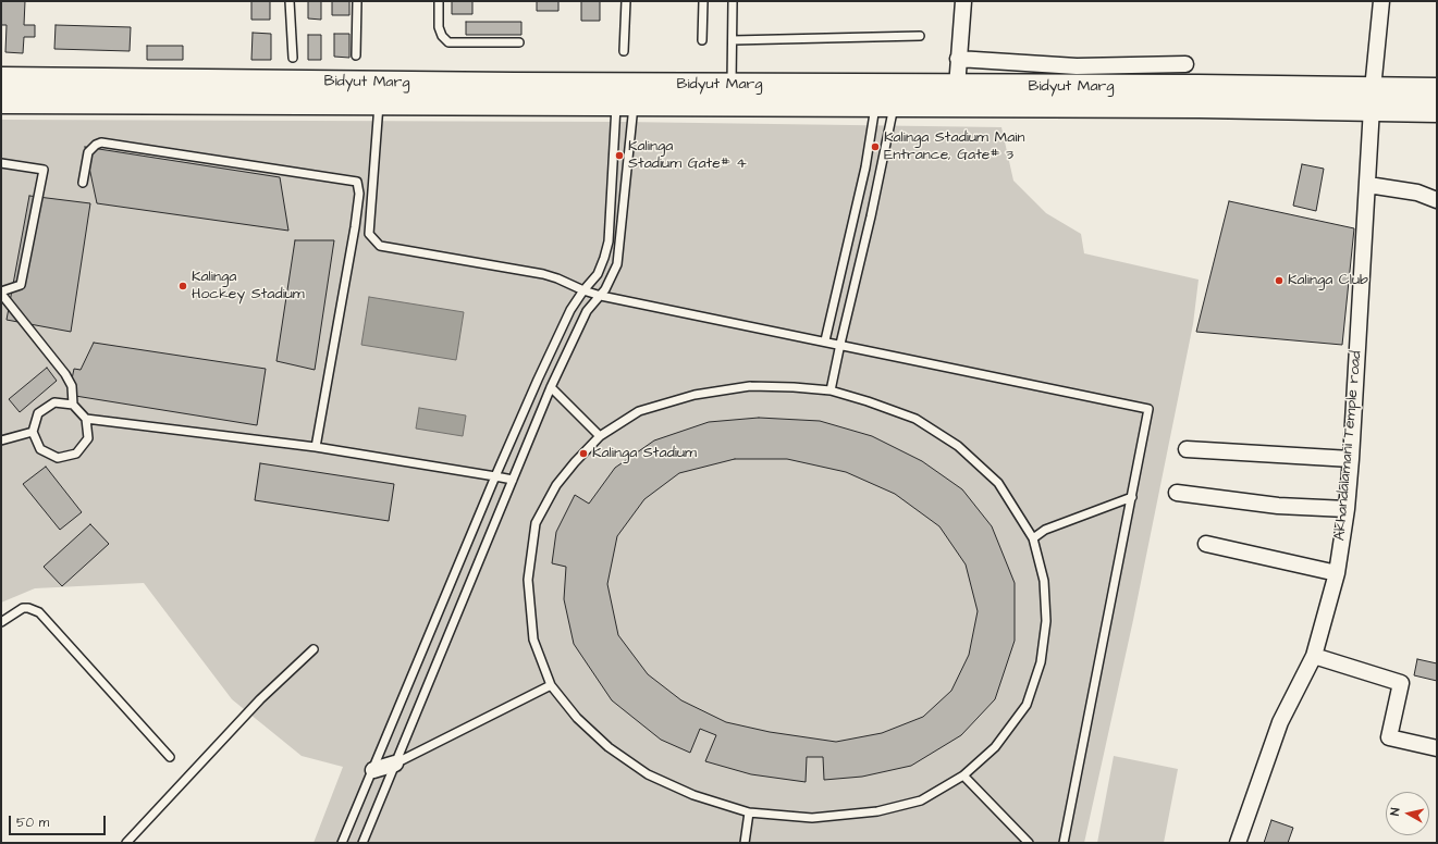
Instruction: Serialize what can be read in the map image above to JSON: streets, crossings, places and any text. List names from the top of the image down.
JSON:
{
  "streets": {
    "main road": ["Bidyut Marg"],
    "street": ["Akhandalamani Temple road"]
  },
  "crossings": [
    ["Bidyut Marg", "Akhandalamani Temple road"]
  ],
  "places": [
    "Kalinga Stadium Main Entrance, Gate# 3",
    "Kalinga Stadium Gate# 4",
    "Kalinga Club",
    "Kalinga Hockey Stadium",
    "Kalinga Stadium"
  ],
  "scale_bar": "50 m",
  "north": "left"
}
